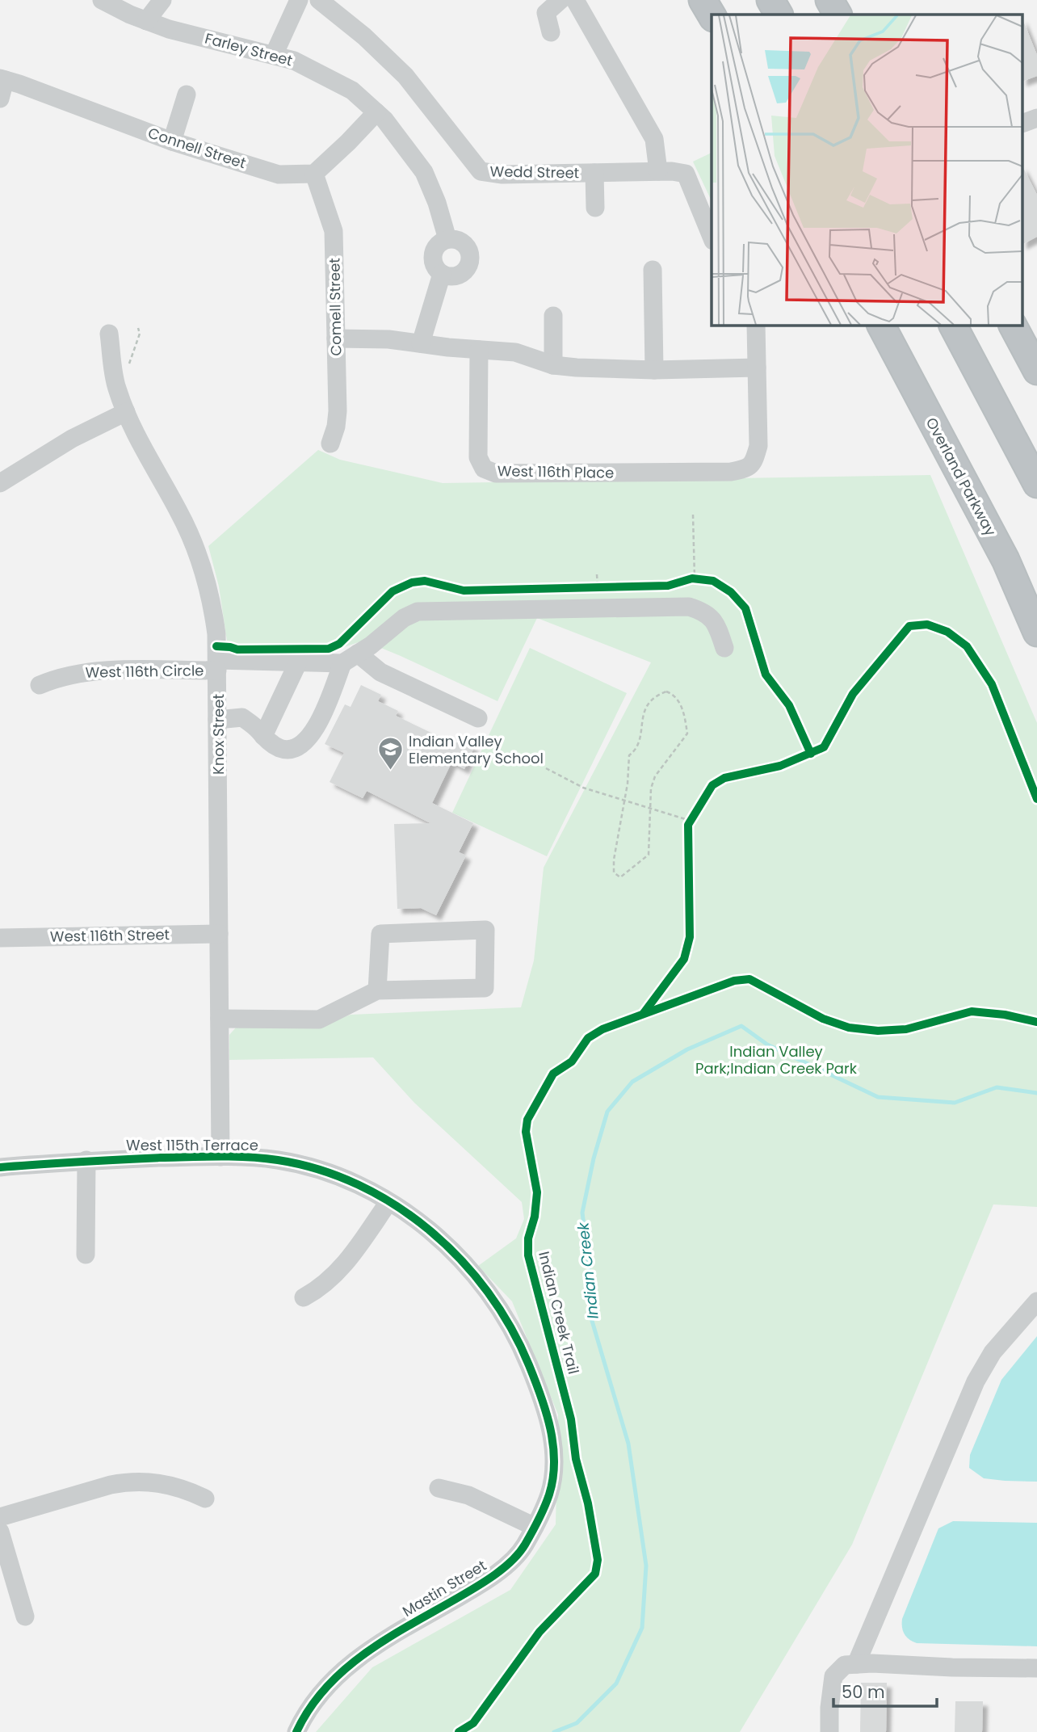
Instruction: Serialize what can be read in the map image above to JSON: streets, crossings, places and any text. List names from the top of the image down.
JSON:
{
  "streets": {
    "highway": ["Overland Parkway"],
    "street": [
      "Farley Street",
      "Connell Street",
      "Wedd Street",
      "Comell Street",
      "West 116th Place",
      "West 116th Circle",
      "Knox Street",
      "West 116th Street",
      "West 115th Terrace",
      "Mastin Street"
    ],
    "cycle path": ["Indian Creek Trail"]
  },
  "crossings": [
    ["Connell Street", "Comell Street"],
    ["West 116th Circle", "Knox Street"],
    ["Knox Street", "West 116th Street"],
    ["Knox Street", "West 115th Terrace"],
    ["West 115th Terrace", "Mastin Street"]
  ],
  "water": ["Indian Creek"],
  "parks": ["Indian Valley Park;Indian Creek Park"],
  "places": {
    "school or university": ["Indian Valley Elementary School"]
  },
  "scale_bar": "50 m"
}
